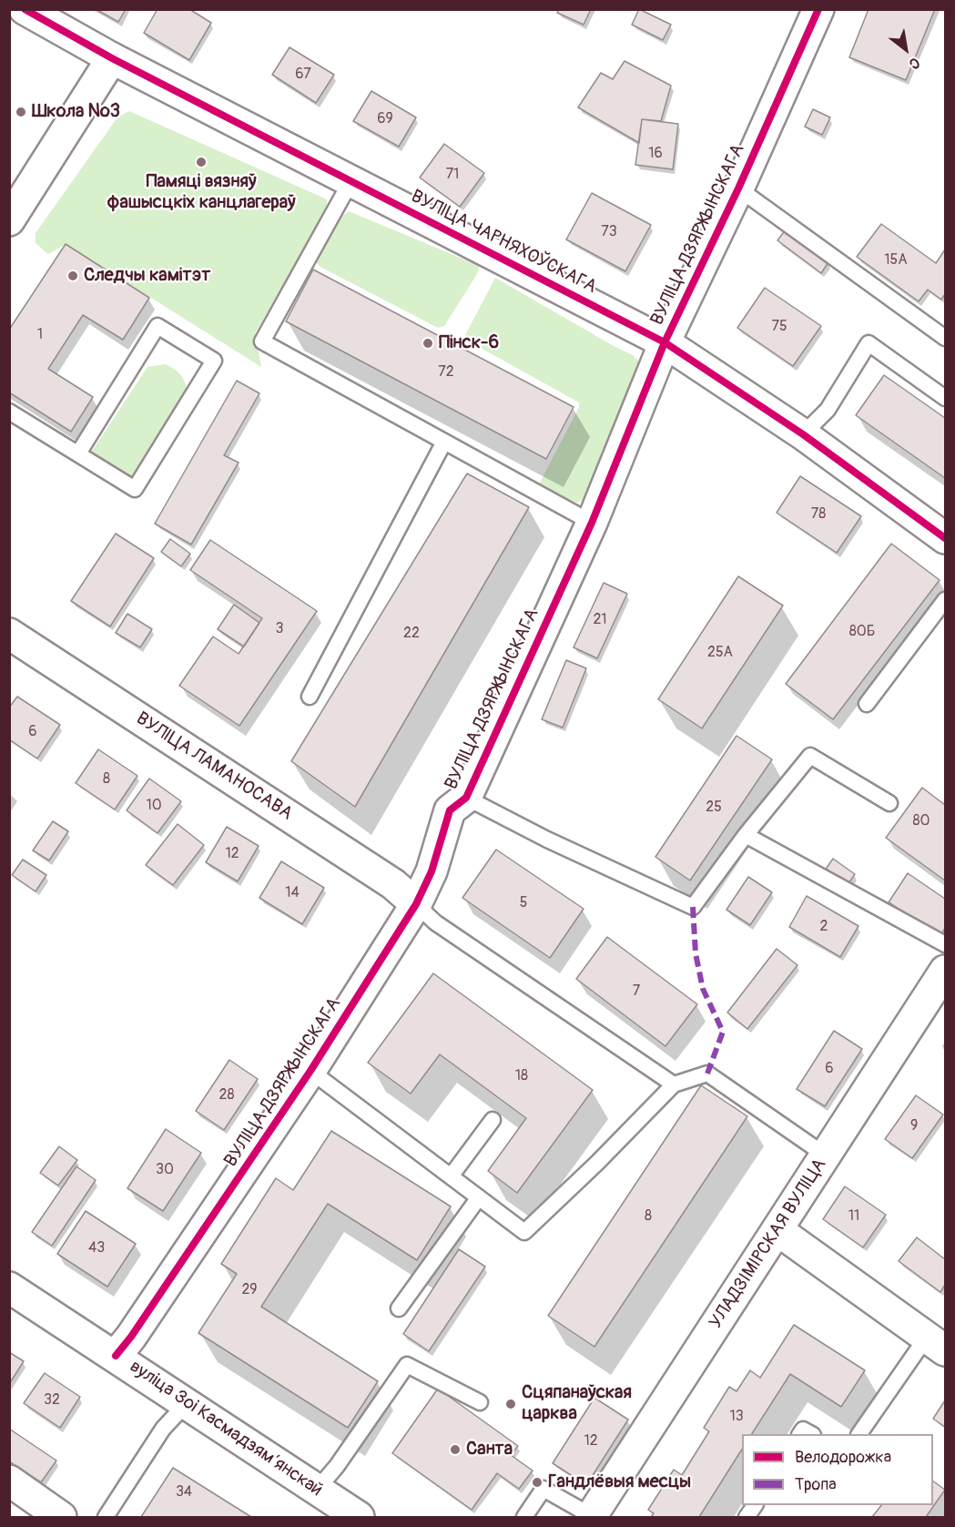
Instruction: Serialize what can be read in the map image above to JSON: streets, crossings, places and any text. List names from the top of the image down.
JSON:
{
  "streets": {
    "street": [
      "ВУЛІЦА ДЗЯРЖЫНСКАГА",
      "ВУЛІЦА ЧАРНЯХОЎСКАГА",
      "ВУЛІЦА ЛАМАНОСАВА",
      "УЛАДЗІМІРСКАЯ ВУЛІЦА",
      "вуліца Зоі Касмадзямʼянскай"
    ]
  },
  "crossings": [
    ["ВУЛІЦА ДЗЯРЖЫНСКАГА", "ВУЛІЦА ЧАРНЯХОЎСКАГА"],
    ["ВУЛІЦА ДЗЯРЖЫНСКАГА", "ВУЛІЦА ЛАМАНОСАВА"],
    ["ВУЛІЦА ДЗЯРЖЫНСКАГА", "вуліца Зоі Касмадзямʼянскай"]
  ],
  "places": [
    "Школа №3",
    "Памяці вязняў фашысцкіх канцлагераў",
    "Следчы камітэт",
    "Пінск-6",
    "Сцяпанаўская царква",
    "Санта",
    "Гандлёвыя месцы"
  ],
  "house_numbers": [
    "67",
    "69",
    "16",
    "71",
    "73",
    "15А",
    "75",
    "1",
    "72",
    "78",
    "21",
    "3",
    "80Б",
    "22",
    "25А",
    "6",
    "8",
    "10",
    "25",
    "80",
    "12",
    "14",
    "5",
    "2",
    "7",
    "6",
    "18",
    "28",
    "9",
    "30",
    "8",
    "11",
    "43",
    "29",
    "32",
    "13",
    "12",
    "34"
  ],
  "legend": ["Велодорожка", "Тропа"],
  "north": "bottom right"
}
